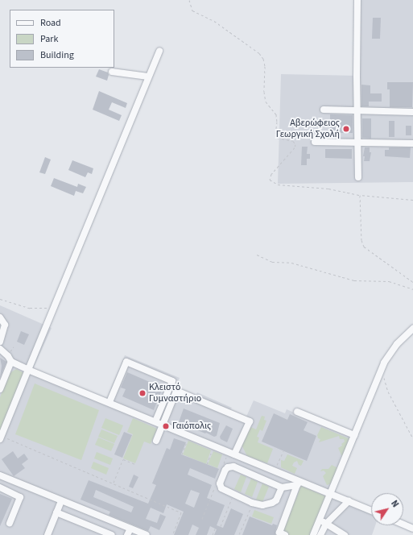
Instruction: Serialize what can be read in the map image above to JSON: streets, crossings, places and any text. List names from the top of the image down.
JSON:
{
  "places": ["Αβερώφειος Γεωργική Σχολή", "Κλειστό Γυμναστήριο", "Γαιόπολις"],
  "legend": ["Road", "Park", "Building"],
  "north": "top right"
}
